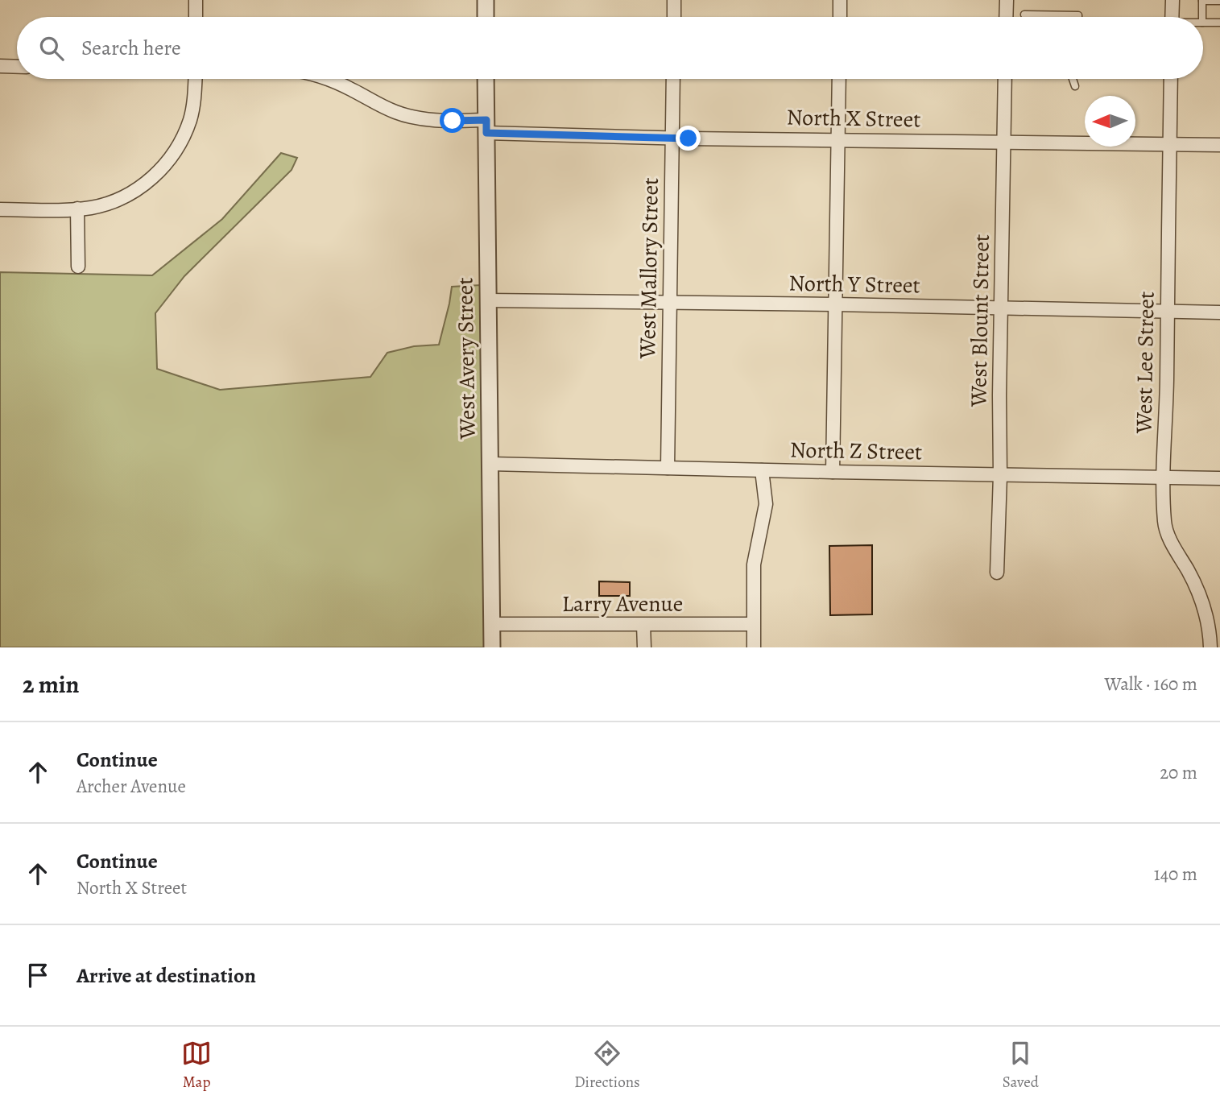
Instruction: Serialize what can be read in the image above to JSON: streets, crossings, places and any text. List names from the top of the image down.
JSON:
{
  "streets": {
    "street": [
      "North X Street",
      "West Mallory Street",
      "North Y Street",
      "West Blount Street",
      "West Avery Street",
      "West Lee Street",
      "North Z Street",
      "Larry Avenue"
    ]
  },
  "crossings": [
    ["North X Street", "West Mallory Street"],
    ["North X Street", "West Blount Street"],
    ["North X Street", "West Avery Street"],
    ["North X Street", "West Lee Street"],
    ["West Mallory Street", "North Y Street"],
    ["West Mallory Street", "North Z Street"],
    ["North Y Street", "West Blount Street"],
    ["North Y Street", "West Avery Street"],
    ["North Y Street", "West Lee Street"],
    ["West Blount Street", "North Z Street"],
    ["West Avery Street", "North Z Street"],
    ["West Avery Street", "Larry Avenue"],
    ["West Lee Street", "North Z Street"]
  ],
  "north": "left",
  "page": {
    "search": "Search here",
    "heading": ["2 min", "Walk · 160 m"],
    "list": [
      ["Continue", "Archer Avenue", "20 m"],
      ["Continue", "North X Street", "140 m"],
      "Arrive at destination"
    ],
    "nav": ["Map", "Directions", "Saved"]
  }
}
